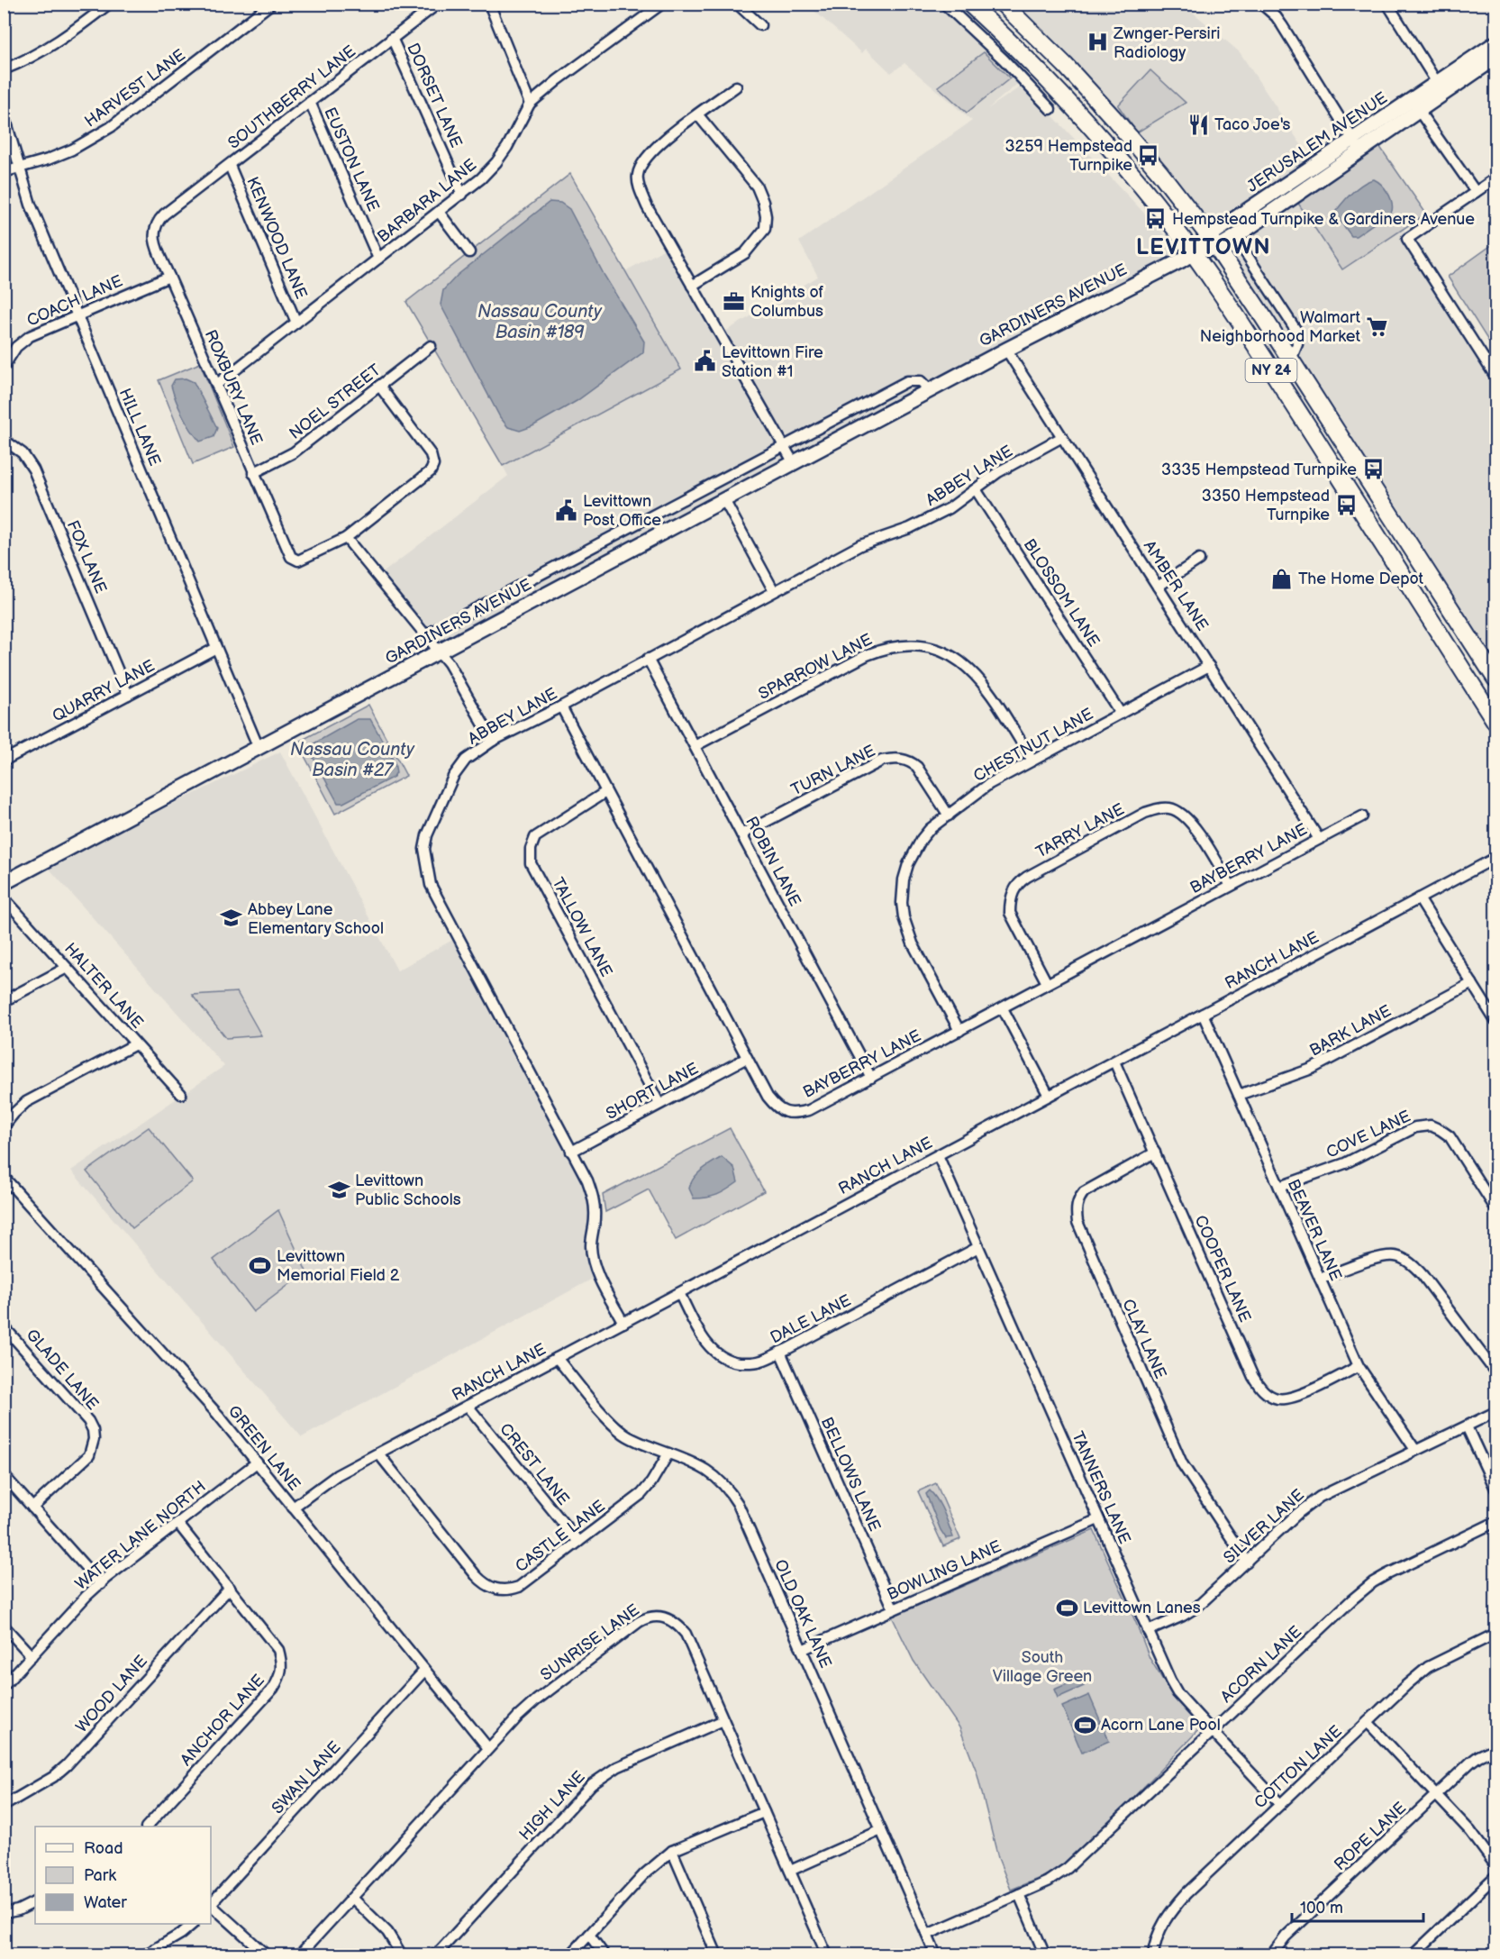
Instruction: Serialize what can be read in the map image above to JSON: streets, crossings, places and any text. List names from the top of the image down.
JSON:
{
  "streets": {
    "main road": ["JERUSALEM AVENUE", "GARDINERS AVENUE", "NY 24"],
    "street": [
      "HARVEST LANE",
      "DORSET LANE",
      "SOUTHBERRY LANE",
      "EUSTON LANE",
      "BARBARA LANE",
      "KENWOOD LANE",
      "COACH LANE",
      "ROXBURY LANE",
      "NOEL STREET",
      "HILL LANE",
      "ABBEY LANE",
      "FOX LANE",
      "AMBER LANE",
      "BLOSSOM LANE",
      "SPARROW LANE",
      "QUARRY LANE",
      "CHESTNUT LANE",
      "TURN LANE",
      "TARRY LANE",
      "BAYBERRY LANE",
      "ROBIN LANE",
      "TALLOW LANE",
      "RANCH LANE",
      "HALTER LANE",
      "BARK LANE",
      "SHORT LANE",
      "COVE LANE",
      "BEAVER LANE",
      "COOPER LANE",
      "DALE LANE",
      "CLAY LANE",
      "GLADE LANE",
      "GREEN LANE",
      "CREST LANE",
      "BELLOWS LANE",
      "TANNERS LANE",
      "SILVER LANE",
      "WATER LANE NORTH",
      "CASTLE LANE",
      "BOWLING LANE",
      "OLD OAK LANE",
      "SUNRISE LANE",
      "ACORN LANE",
      "WOOD LANE",
      "ANCHOR LANE",
      "COTTON LANE",
      "SWAN LANE",
      "HIGH LANE",
      "ROPE LANE"
    ]
  },
  "crossings": [
    ["HARVEST LANE", "HILL LANE"],
    ["DORSET LANE", "SOUTHBERRY LANE"],
    ["DORSET LANE", "BARBARA LANE"],
    ["SOUTHBERRY LANE", "EUSTON LANE"],
    ["SOUTHBERRY LANE", "KENWOOD LANE"],
    ["SOUTHBERRY LANE", "ROXBURY LANE"],
    ["JERUSALEM AVENUE", "GARDINERS AVENUE"],
    ["JERUSALEM AVENUE", "NY 24"],
    ["EUSTON LANE", "BARBARA LANE"],
    ["BARBARA LANE", "KENWOOD LANE"],
    ["BARBARA LANE", "ROXBURY LANE"],
    ["COACH LANE", "ROXBURY LANE"],
    ["COACH LANE", "HILL LANE"],
    ["GARDINERS AVENUE", "NY 24"],
    ["GARDINERS AVENUE", "HILL LANE"],
    ["GARDINERS AVENUE", "AMBER LANE"],
    ["ROXBURY LANE", "NOEL STREET"],
    ["HILL LANE", "QUARRY LANE"],
    ["ABBEY LANE", "AMBER LANE"],
    ["ABBEY LANE", "BLOSSOM LANE"],
    ["ABBEY LANE", "BAYBERRY LANE"],
    ["ABBEY LANE", "ROBIN LANE"],
    ["ABBEY LANE", "RANCH LANE"],
    ["ABBEY LANE", "SHORT LANE"],
    ["FOX LANE", "QUARRY LANE"],
    ["AMBER LANE", "CHESTNUT LANE"],
    ["AMBER LANE", "BAYBERRY LANE"],
    ["BLOSSOM LANE", "CHESTNUT LANE"],
    ["SPARROW LANE", "CHESTNUT LANE"],
    ["SPARROW LANE", "ROBIN LANE"],
    ["CHESTNUT LANE", "TURN LANE"],
    ["CHESTNUT LANE", "BAYBERRY LANE"],
    ["TURN LANE", "ROBIN LANE"],
    ["TARRY LANE", "BAYBERRY LANE"],
    ["BAYBERRY LANE", "ROBIN LANE"],
    ["BAYBERRY LANE", "TALLOW LANE"],
    ["BAYBERRY LANE", "SHORT LANE"],
    ["TALLOW LANE", "SHORT LANE"],
    ["RANCH LANE", "BEAVER LANE"],
    ["RANCH LANE", "COOPER LANE"],
    ["RANCH LANE", "DALE LANE"],
    ["RANCH LANE", "GREEN LANE"],
    ["RANCH LANE", "CREST LANE"],
    ["RANCH LANE", "TANNERS LANE"],
    ["RANCH LANE", "CASTLE LANE"],
    ["RANCH LANE", "OLD OAK LANE"],
    ["BARK LANE", "BEAVER LANE"],
    ["COVE LANE", "BEAVER LANE"],
    ["BEAVER LANE", "COOPER LANE"],
    ["BEAVER LANE", "SILVER LANE"],
    ["COOPER LANE", "CLAY LANE"],
    ["DALE LANE", "BELLOWS LANE"],
    ["DALE LANE", "TANNERS LANE"],
    ["CLAY LANE", "SILVER LANE"],
    ["GREEN LANE", "WATER LANE NORTH"],
    ["GREEN LANE", "SUNRISE LANE"],
    ["GREEN LANE", "SWAN LANE"],
    ["CREST LANE", "CASTLE LANE"],
    ["BELLOWS LANE", "BOWLING LANE"],
    ["TANNERS LANE", "SILVER LANE"],
    ["TANNERS LANE", "BOWLING LANE"],
    ["TANNERS LANE", "ACORN LANE"],
    ["TANNERS LANE", "COTTON LANE"],
    ["WATER LANE NORTH", "ANCHOR LANE"],
    ["CASTLE LANE", "OLD OAK LANE"],
    ["BOWLING LANE", "OLD OAK LANE"],
    ["OLD OAK LANE", "ACORN LANE"],
    ["SUNRISE LANE", "HIGH LANE"],
    ["WOOD LANE", "ANCHOR LANE"]
  ],
  "districts": ["LEVITTOWN"],
  "water": ["Nassau County Basin #189", "Nassau County Basin #27"],
  "parks": ["South Village Green"],
  "places": {
    "hospital": ["Zwnger-Persiri Radiology"],
    "restaurant": ["Taco Joe's"],
    "bus stop": [
      "3259 Hempstead Turnpike",
      "Hempstead Turnpike & Gardiners Avenue",
      "3335 Hempstead Turnpike",
      "3350 Hempstead Turnpike"
    ],
    "office": ["Knights of Columbus"],
    "supermarket": ["Walmart Neighborhood Market"],
    "public building": ["Levittown Fire Station #1", "Levittown Post Office"],
    "shop": ["The Home Depot"],
    "school or university": ["Abbey Lane Elementary School", "Levittown Public Schools"],
    "sports": ["Levittown Memorial Field 2", "Levittown Lanes", "Acorn Lane Pool"]
  },
  "legend": ["Road", "Park", "Water"],
  "scale_bar": "100 m"
}
